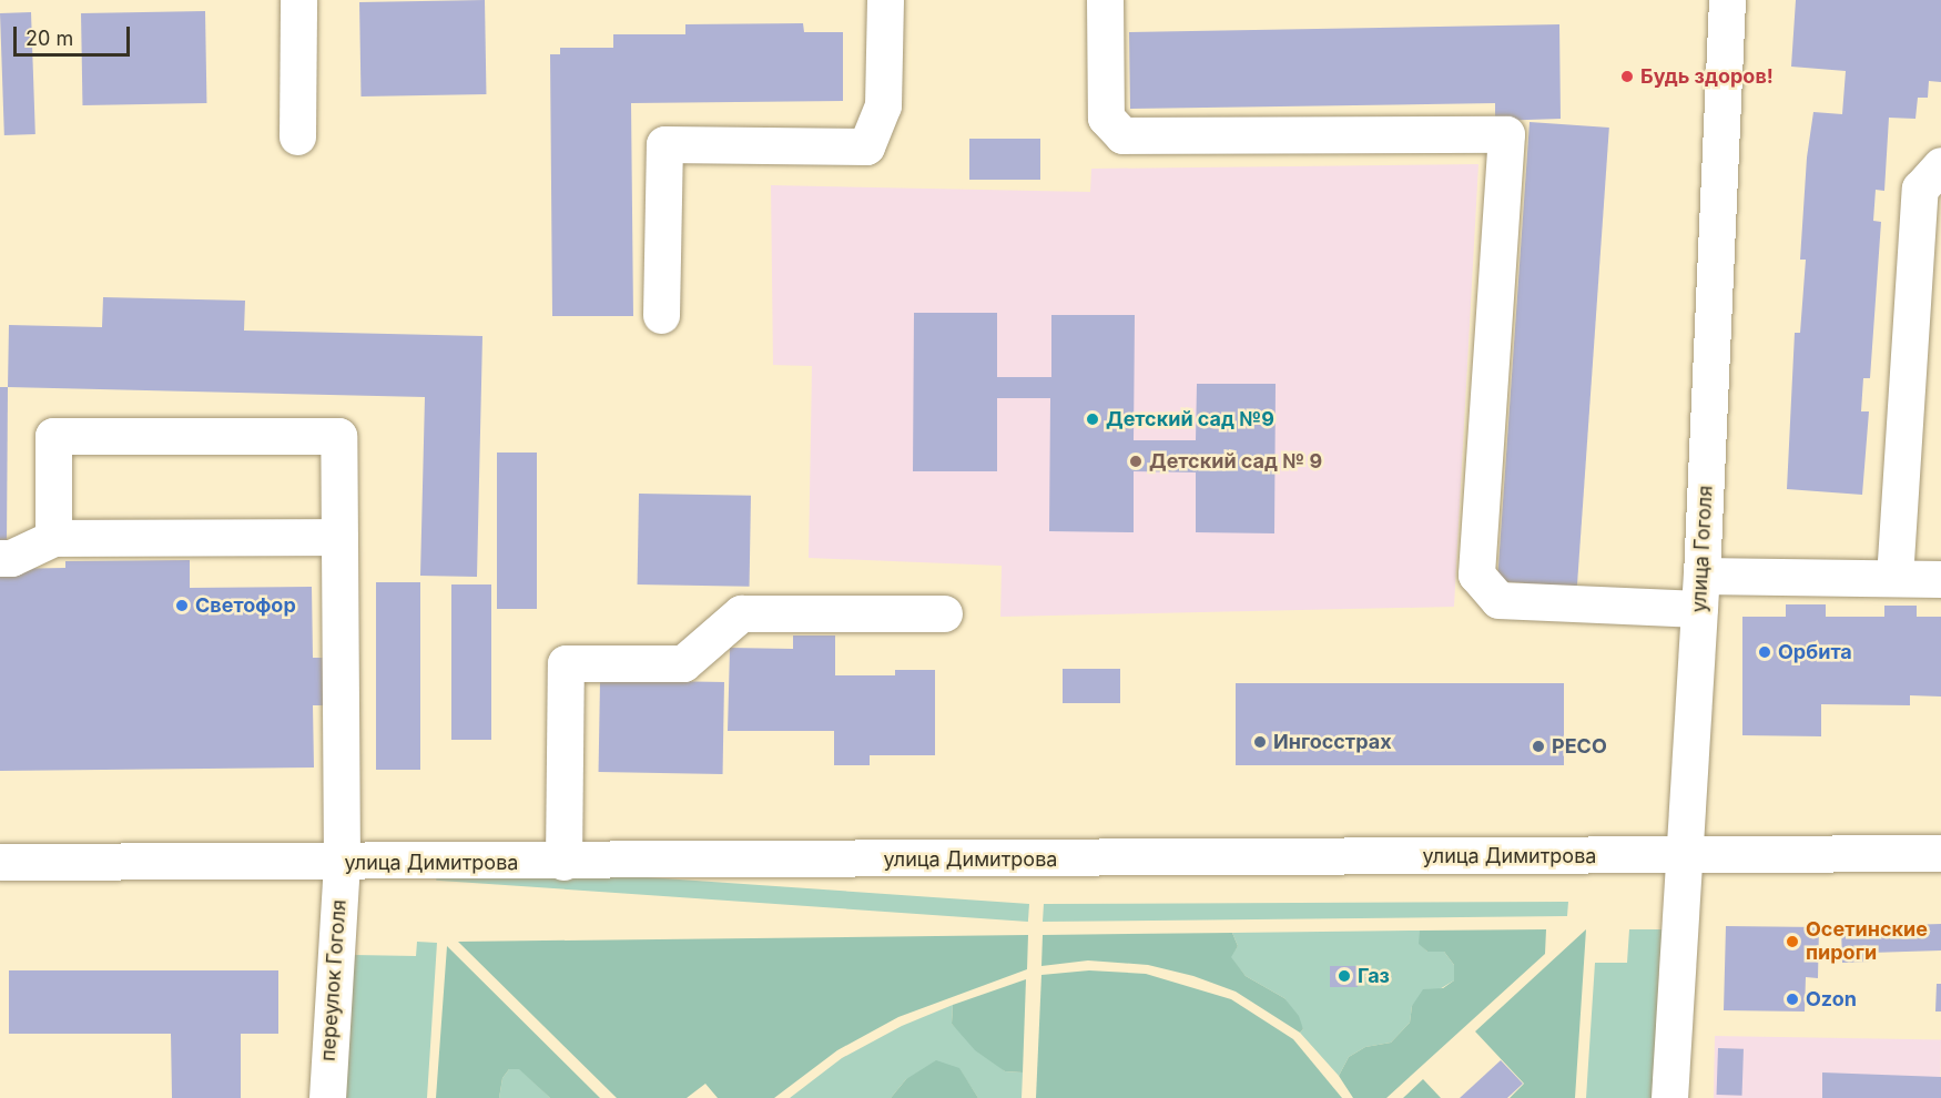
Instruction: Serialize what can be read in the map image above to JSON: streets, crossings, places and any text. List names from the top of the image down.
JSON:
{
  "streets": {
    "main road": ["улица Гоголя", "улица Димитрова", "переулок Гоголя"]
  },
  "crossings": [
    ["улица Гоголя", "улица Димитрова"],
    ["улица Димитрова", "переулок Гоголя"]
  ],
  "places": [
    "Будь здоров!",
    "Детский сад №9",
    "Детский сад № 9",
    "Светофор",
    "Орбита",
    "Ингосстрах",
    "РЕСО",
    "Осетинские пироги",
    "Газ",
    "Ozon"
  ],
  "scale_bar": "20 m"
}
